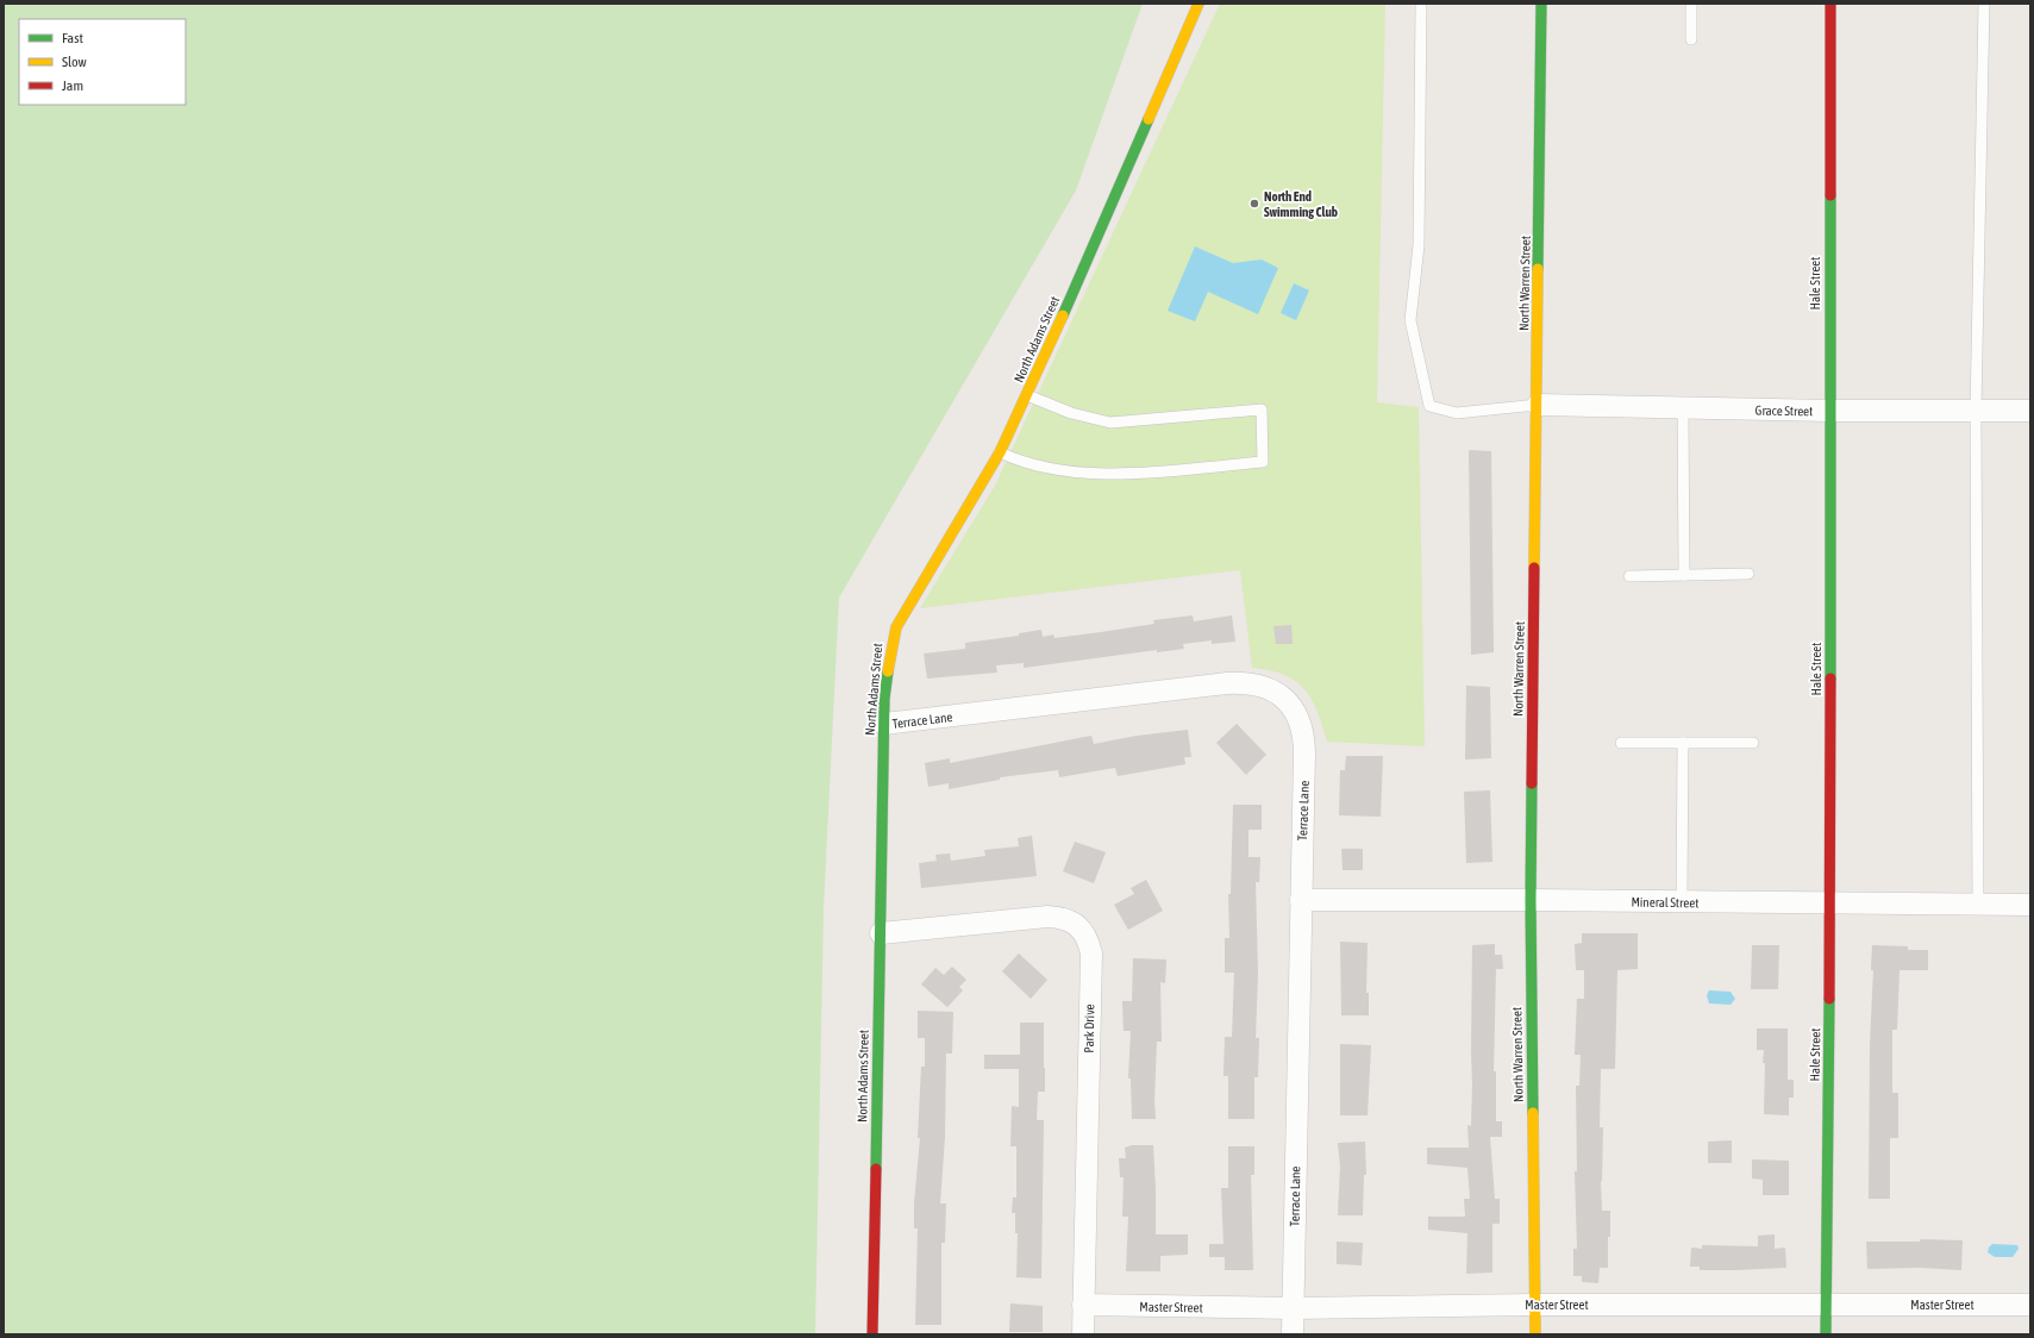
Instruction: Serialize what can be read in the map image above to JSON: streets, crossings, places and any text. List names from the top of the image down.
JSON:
{
  "streets": {
    "street": [
      "North Warren Street",
      "Hale Street",
      "North Adams Street",
      "Grace Street",
      "Terrace Lane",
      "Mineral Street",
      "Park Drive",
      "Master Street"
    ]
  },
  "crossings": [
    ["North Warren Street", "Grace Street"],
    ["North Warren Street", "Mineral Street"],
    ["North Warren Street", "Master Street"],
    ["Hale Street", "Grace Street"],
    ["Hale Street", "Mineral Street"],
    ["Hale Street", "Master Street"],
    ["North Adams Street", "Terrace Lane"],
    ["North Adams Street", "Park Drive"],
    ["Terrace Lane", "Mineral Street"],
    ["Terrace Lane", "Master Street"],
    ["Park Drive", "Master Street"]
  ],
  "places": ["North End Swimming Club"],
  "legend": ["Fast", "Slow", "Jam"]
}
